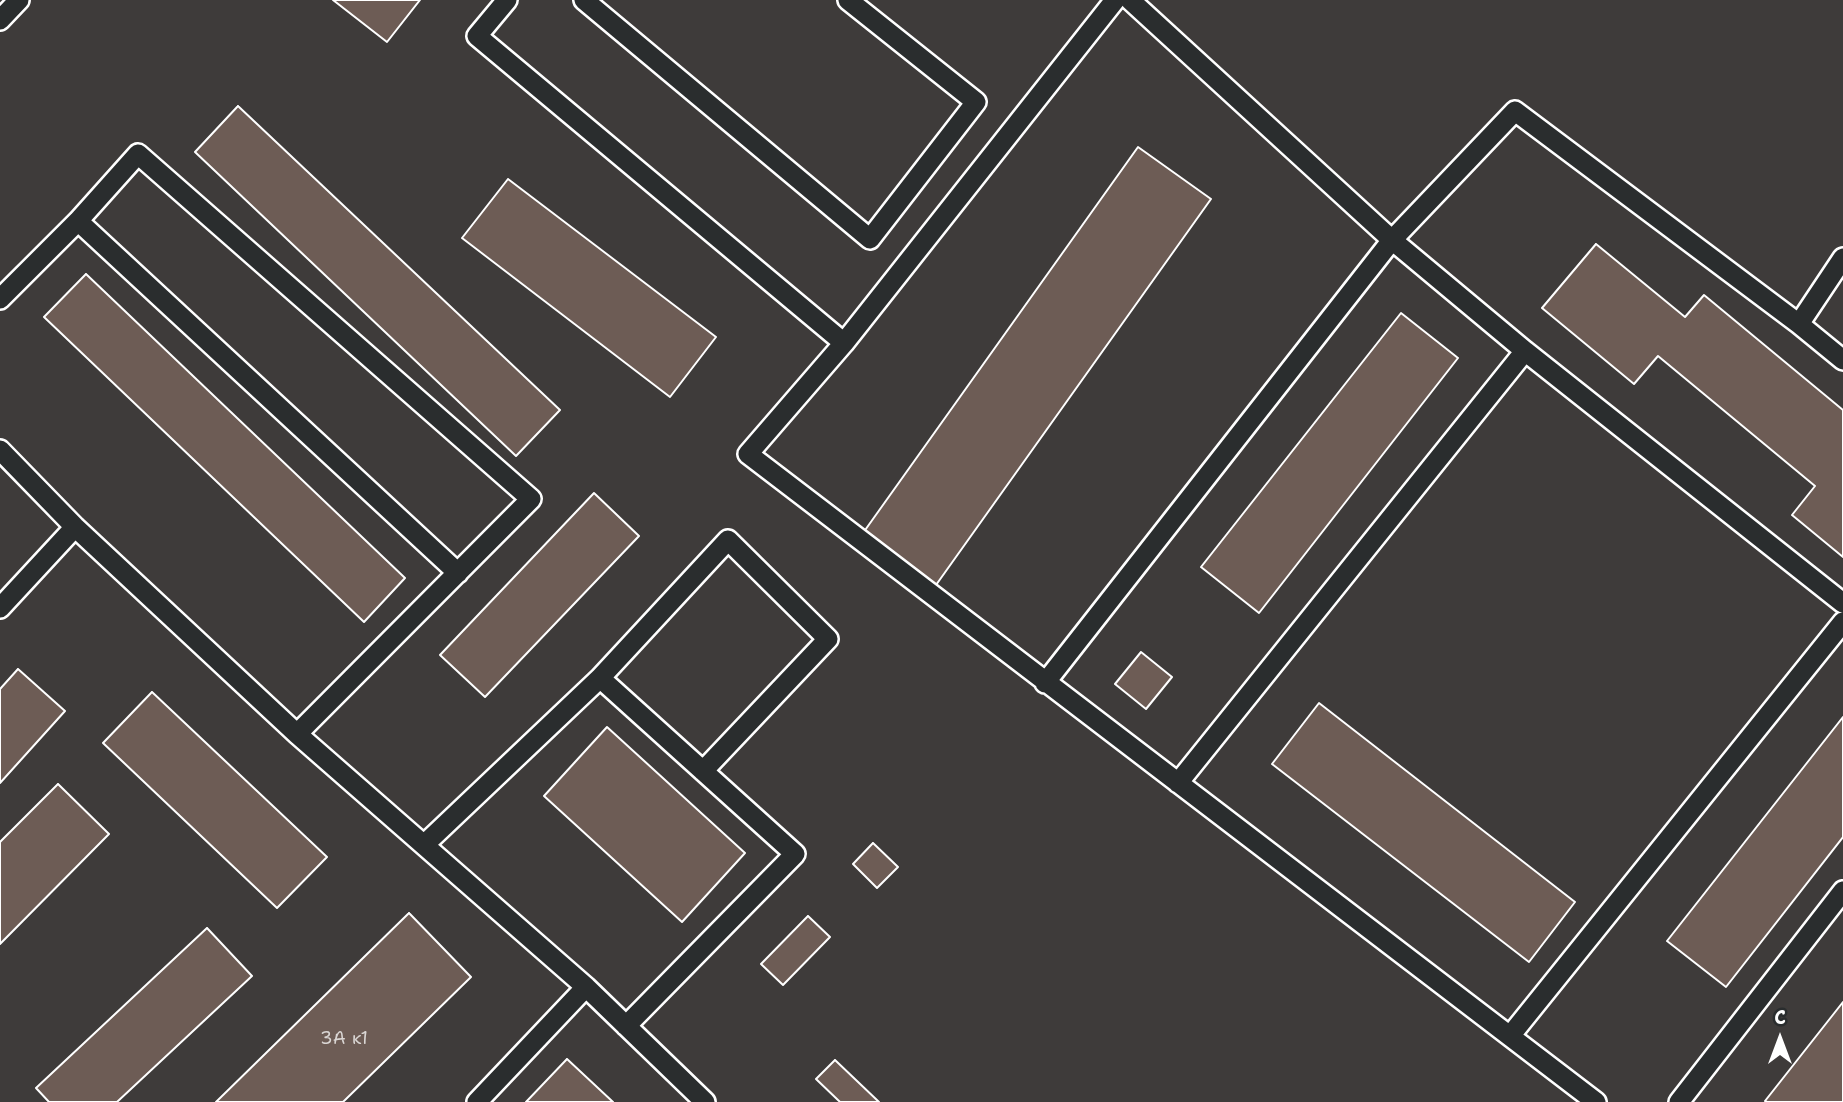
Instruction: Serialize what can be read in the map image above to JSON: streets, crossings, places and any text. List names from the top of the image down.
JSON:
{
  "house_numbers": ["3А к1"],
  "north": "top"
}
